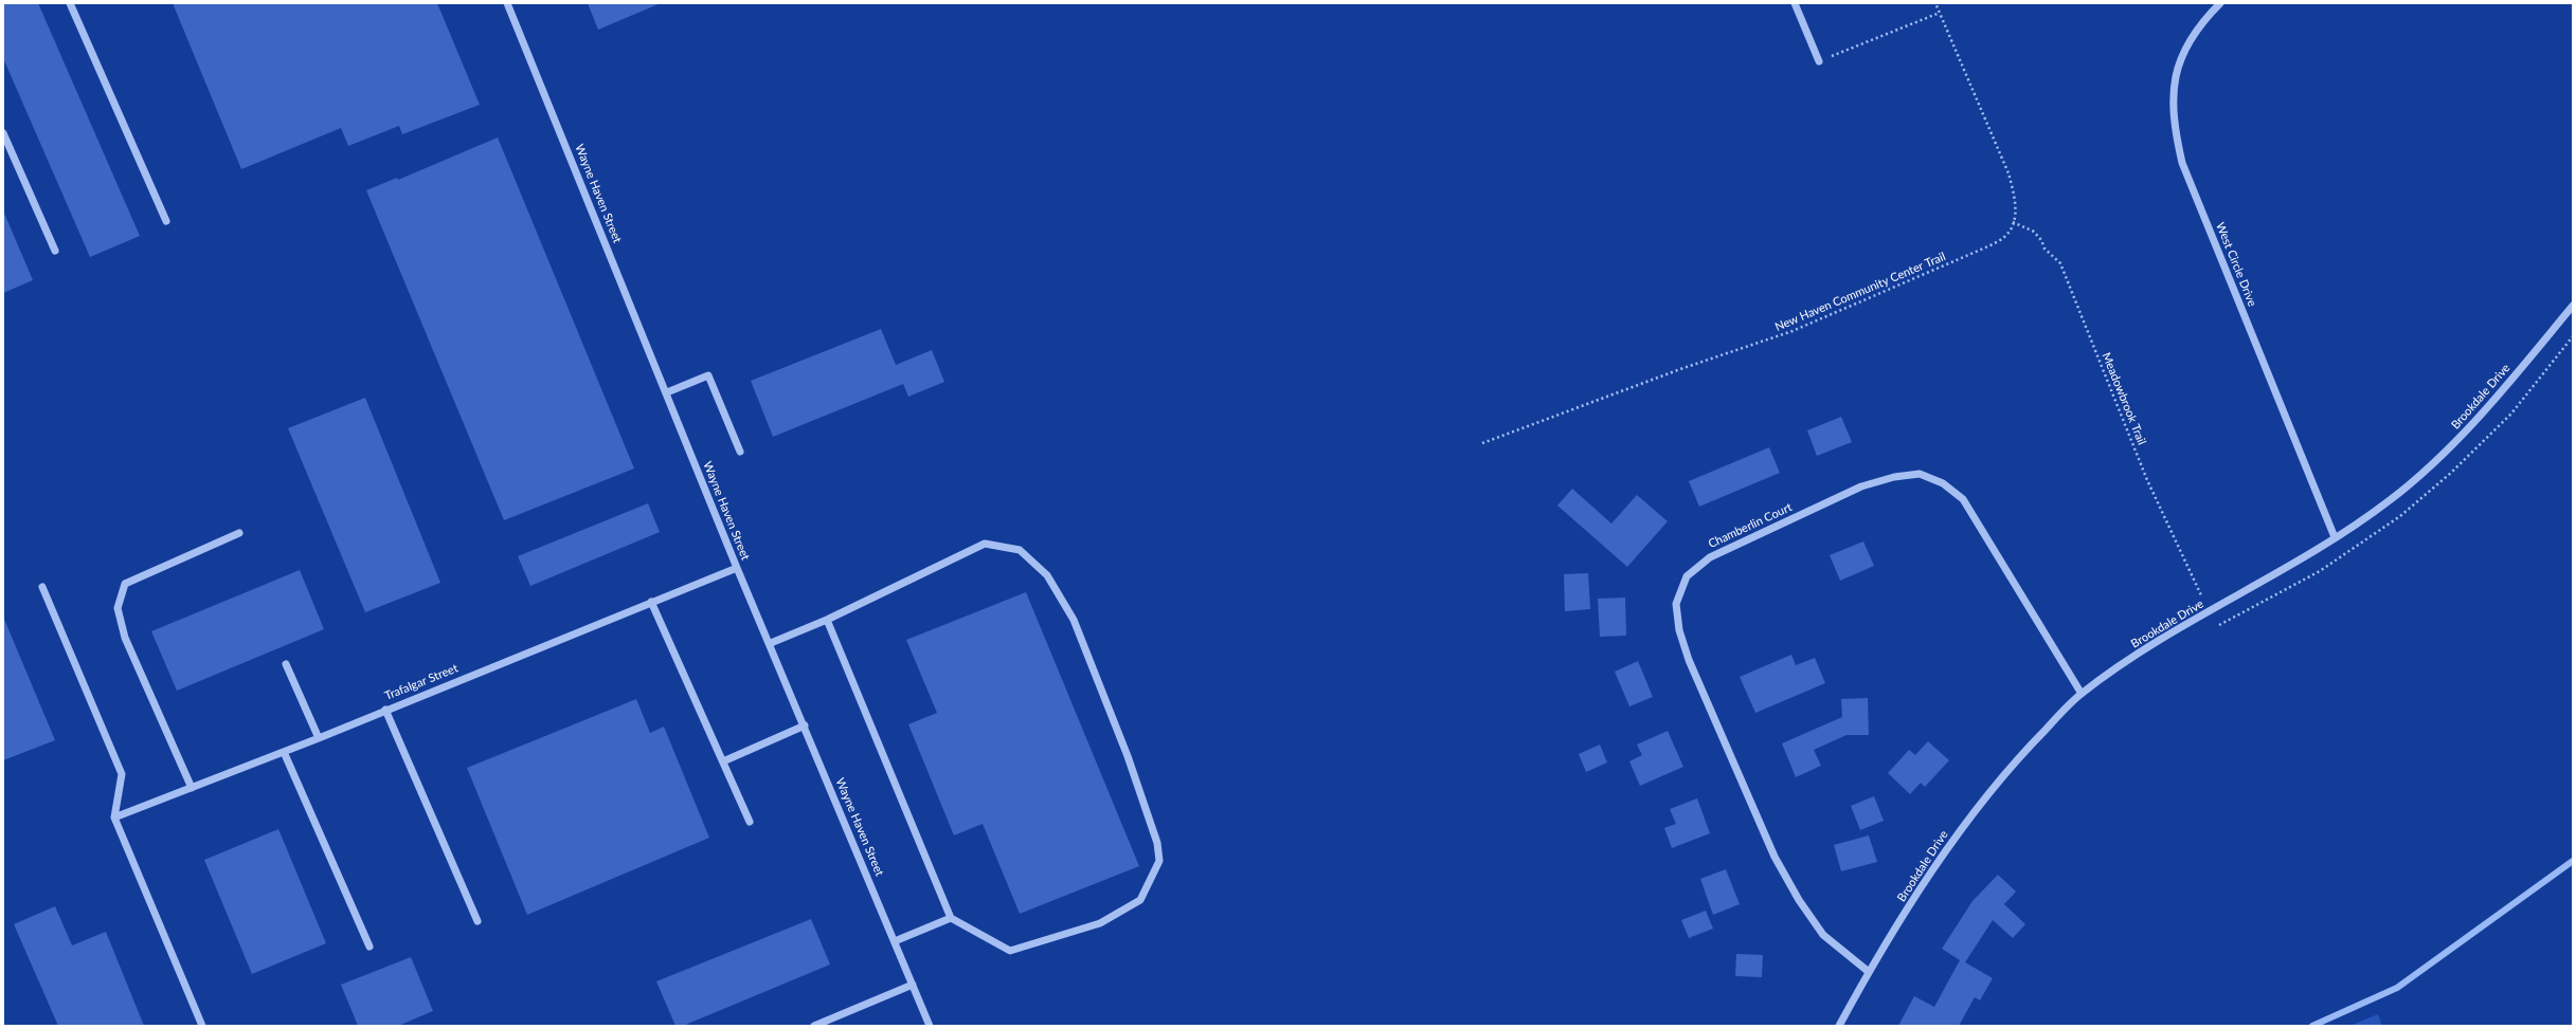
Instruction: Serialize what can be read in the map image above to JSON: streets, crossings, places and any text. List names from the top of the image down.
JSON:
{
  "streets": {
    "street": [
      "Wayne Haven Street",
      "West Circle Drive",
      "Brookdale Drive",
      "Chamberlin Court",
      "Trafalgar Street"
    ],
    "path": ["New Haven Community Center Trail", "Meadowbrook Trail"]
  },
  "crossings": [
    ["Wayne Haven Street", "Trafalgar Street"],
    ["West Circle Drive", "Brookdale Drive"],
    ["New Haven Community Center Trail", "Meadowbrook Trail"],
    ["Brookdale Drive", "Chamberlin Court"]
  ]
}
